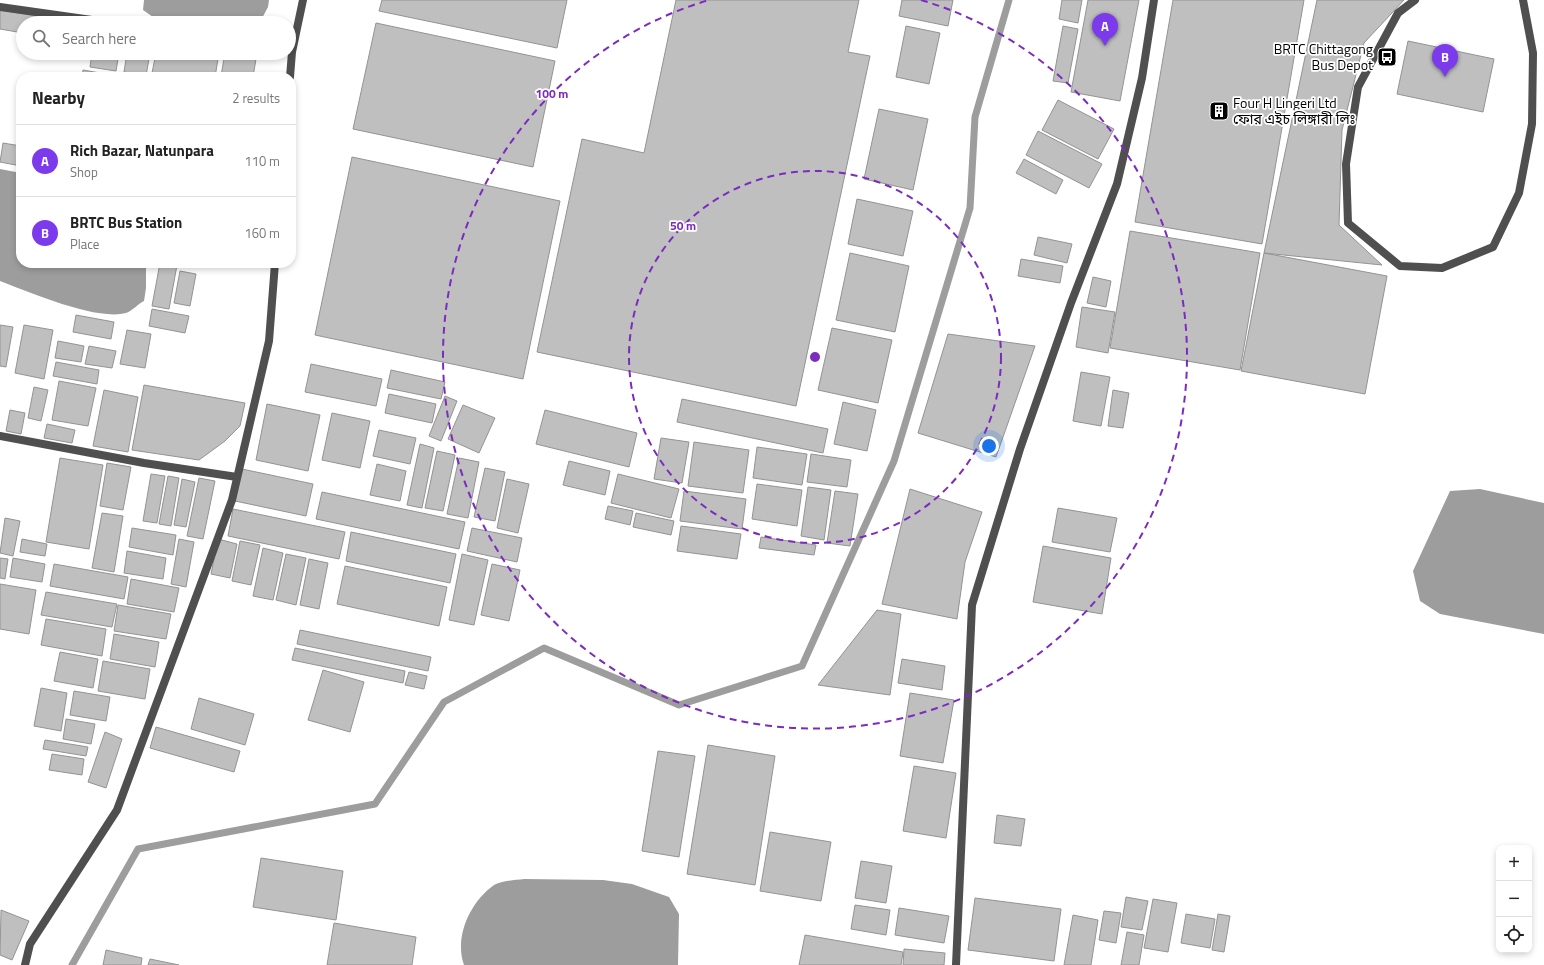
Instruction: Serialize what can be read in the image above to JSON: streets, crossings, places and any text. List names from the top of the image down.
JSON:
{
  "places": {
    "bus stop": ["BRTC Chittagong Bus Depot"],
    "building": ["Four H Lingeri Ltd ফোর এইচ লিঙ্গারী লিঃ"]
  },
  "page": {
    "pins": ["A", "B"],
    "search": "Search here",
    "heading": ["Nearby", "2 results"],
    "list": [
      {
        "mark": "A",
        "name": "Rich Bazar, Natunpara",
        "note": "Shop",
        "value": "110 m"
      },
      {
        "mark": "B",
        "name": "BRTC Bus Station",
        "note": "Place",
        "value": "160 m"
      }
    ],
    "map_buttons": ["+", "−"]
  },
  "rings": ["100 m", "50 m"]
}
